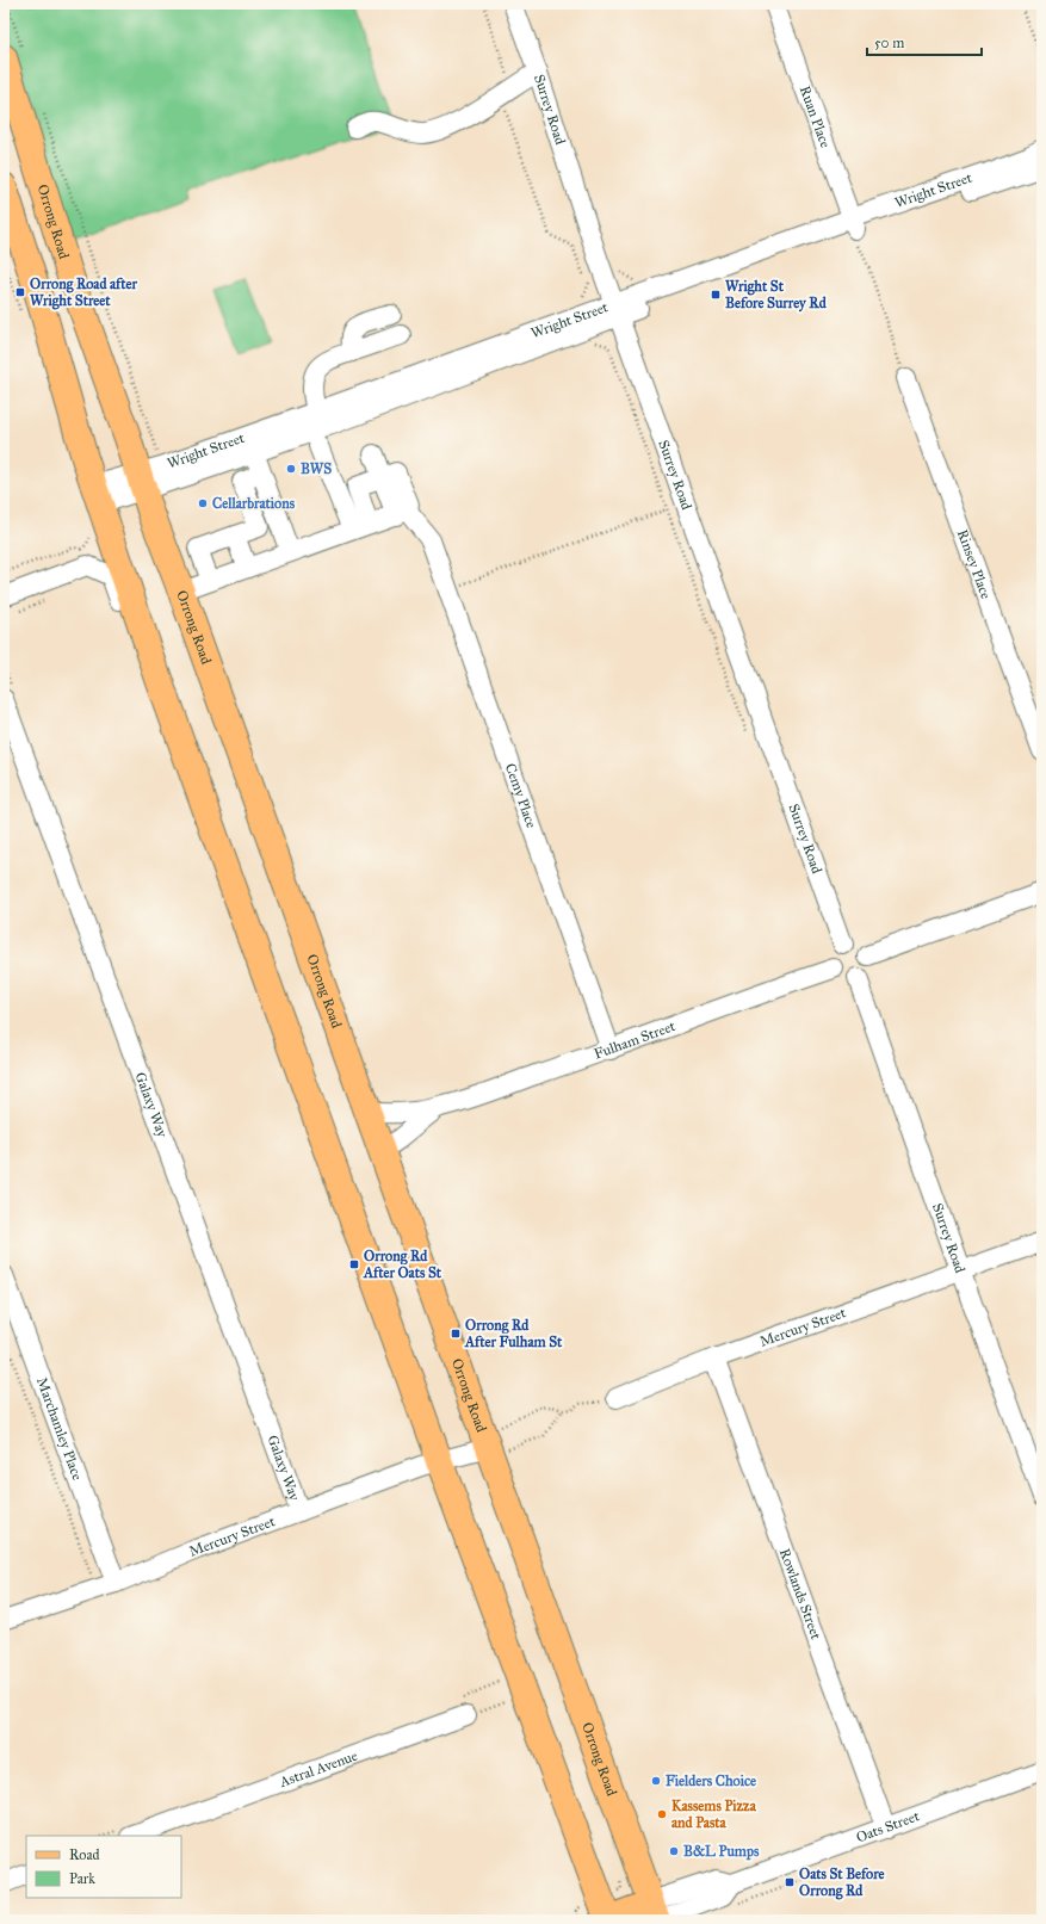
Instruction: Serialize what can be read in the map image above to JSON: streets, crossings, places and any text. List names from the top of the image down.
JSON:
{
  "streets": {
    "highway": ["Orrong Road"],
    "main road": ["Oats Street"],
    "street": [
      "Surrey Road",
      "Ruan Place",
      "Wright Street",
      "Rinsey Place",
      "Cemy Place",
      "Fulham Street",
      "Galaxy Way",
      "Mercury Street",
      "Marchamley Place",
      "Rowlands Street",
      "Astral Avenue"
    ]
  },
  "crossings": [
    ["Surrey Road", "Wright Street"],
    ["Surrey Road", "Fulham Street"],
    ["Surrey Road", "Mercury Street"],
    ["Ruan Place", "Wright Street"],
    ["Wright Street", "Orrong Road"],
    ["Orrong Road", "Fulham Street"],
    ["Orrong Road", "Mercury Street"],
    ["Orrong Road", "Oats Street"],
    ["Cemy Place", "Fulham Street"],
    ["Galaxy Way", "Mercury Street"],
    ["Mercury Street", "Marchamley Place"],
    ["Mercury Street", "Rowlands Street"],
    ["Rowlands Street", "Oats Street"]
  ],
  "places": {
    "transit": [
      "Orrong Road after Wright Street",
      "Wright St Before Surrey Rd",
      "Orrong Rd After Oats St",
      "Orrong Rd After Fulham St",
      "Oats St Before Orrong Rd"
    ],
    "other": [
      "BWS",
      "Cellarbrations",
      "Fielders Choice",
      "Kassems Pizza and Pasta",
      "B&L Pumps"
    ]
  },
  "legend": ["Road", "Park"],
  "scale_bar": "50 m"
}
